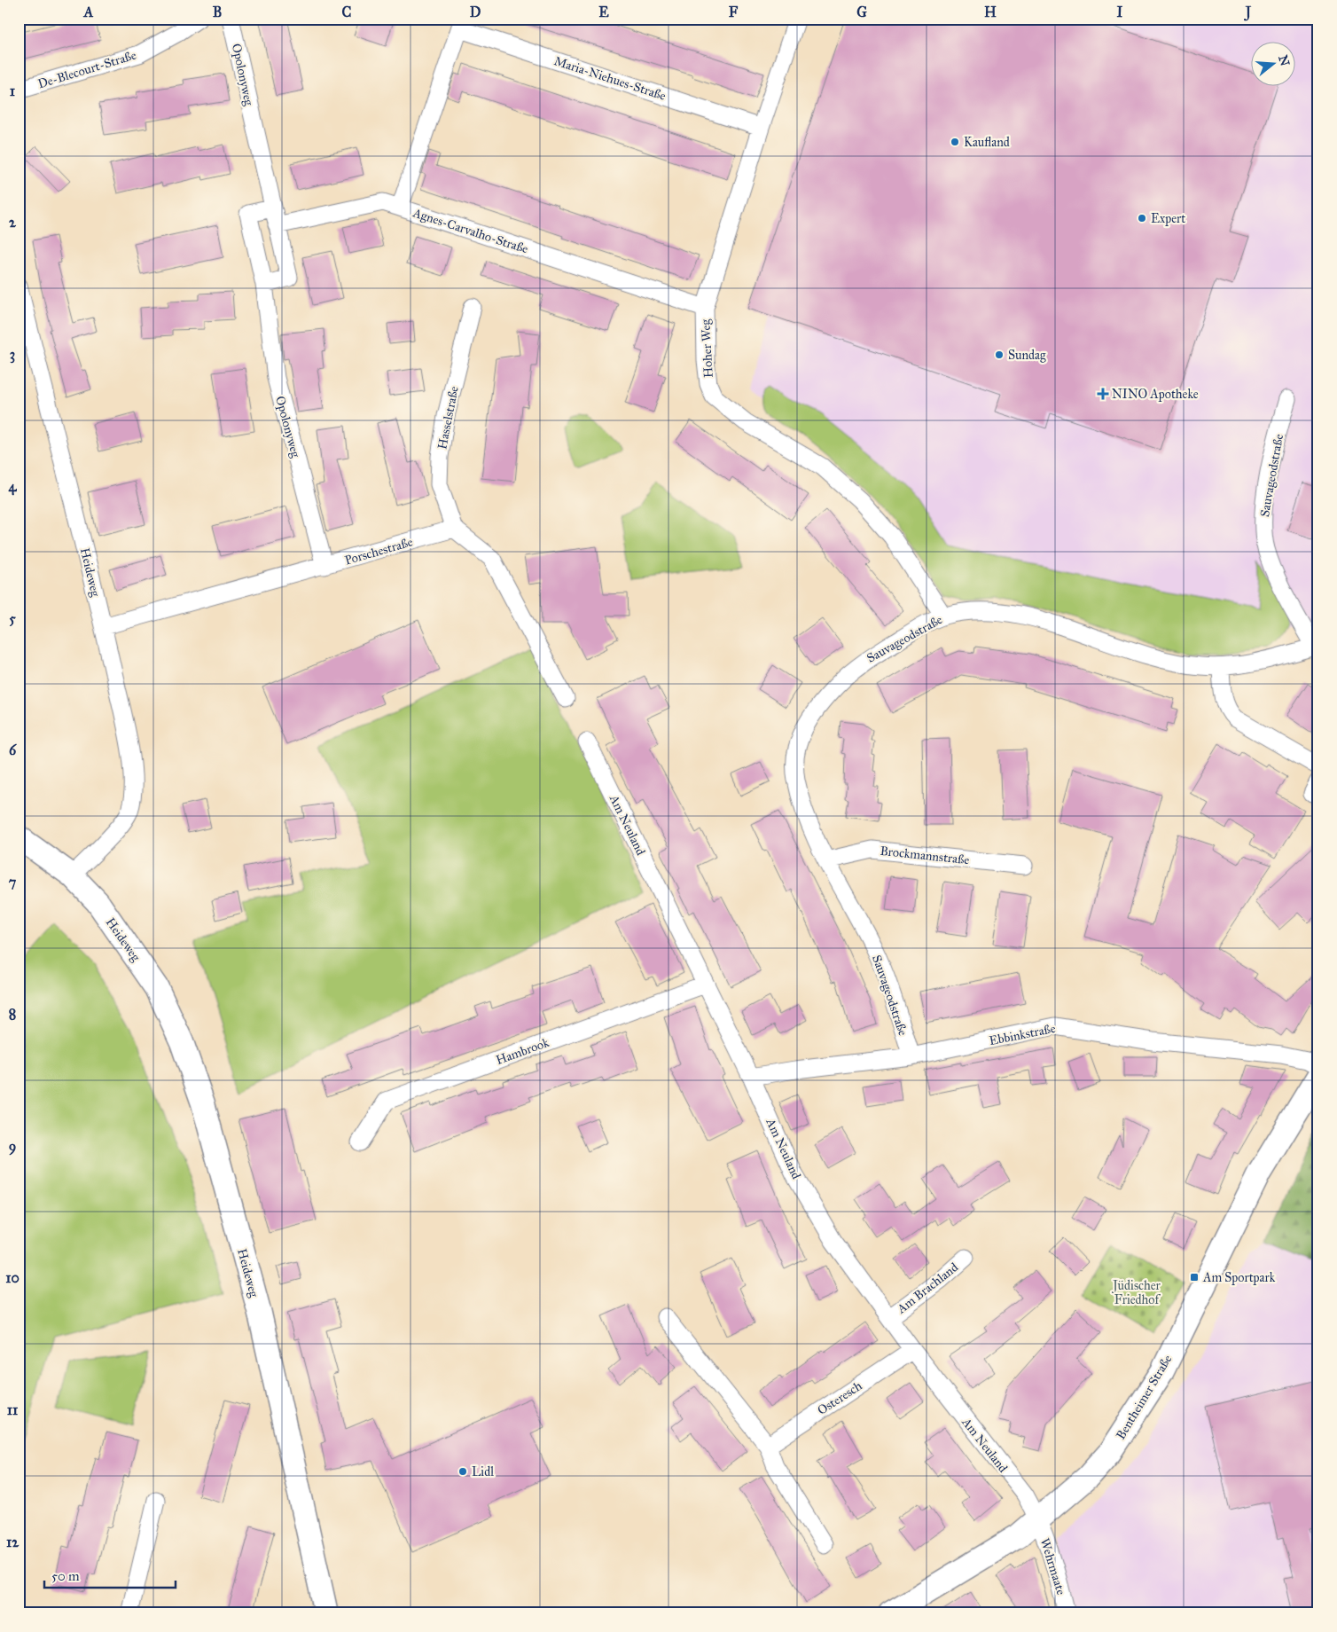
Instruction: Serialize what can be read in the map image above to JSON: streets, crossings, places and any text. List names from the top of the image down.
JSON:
{
  "streets": {
    "street": [
      "De-Blecourt-Straße",
      "Opolonyweg",
      "Maria-Niehues-Straße",
      "Agnes-Carvalho-Straße",
      "Hoher Weg",
      "Hasselstraße",
      "Sauvageodstraße",
      "Porschestraße",
      "Heideweg",
      "Am Neuland",
      "Brockmannstraße",
      "Ebbinkstraße",
      "Hambrook",
      "Am Brachland",
      "Bentheimer Straße",
      "Osteresch",
      "Wehrmaate"
    ]
  },
  "crossings": [
    ["Opolonyweg", "Porschestraße"],
    ["Maria-Niehues-Straße", "Agnes-Carvalho-Straße"],
    ["Maria-Niehues-Straße", "Hoher Weg"],
    ["Agnes-Carvalho-Straße", "Hoher Weg"],
    ["Hoher Weg", "Sauvageodstraße"],
    ["Hasselstraße", "Porschestraße"],
    ["Sauvageodstraße", "Brockmannstraße"],
    ["Sauvageodstraße", "Ebbinkstraße"],
    ["Porschestraße", "Heideweg"],
    ["Am Neuland", "Ebbinkstraße"],
    ["Am Neuland", "Hambrook"],
    ["Am Neuland", "Am Brachland"],
    ["Am Neuland", "Bentheimer Straße"],
    ["Am Neuland", "Osteresch"],
    ["Am Neuland", "Wehrmaate"],
    ["Bentheimer Straße", "Wehrmaate"]
  ],
  "parks": ["Jüdischer Friedhof"],
  "places": {
    "other": [
      "Kaufland",
      "Expert",
      "Sundag",
      "Lidl"
    ],
    "health": ["NINO Apotheke"],
    "transit": ["Am Sportpark"]
  },
  "scale_bar": "50 m",
  "north": "right",
  "grid": {
    "columns": [
      "A",
      "B",
      "C",
      "D",
      "E",
      "F",
      "G",
      "H",
      "I",
      "J"
    ],
    "rows": [
      "1",
      "2",
      "3",
      "4",
      "5",
      "6",
      "7",
      "8",
      "9",
      "10",
      "11",
      "12"
    ]
  }
}
